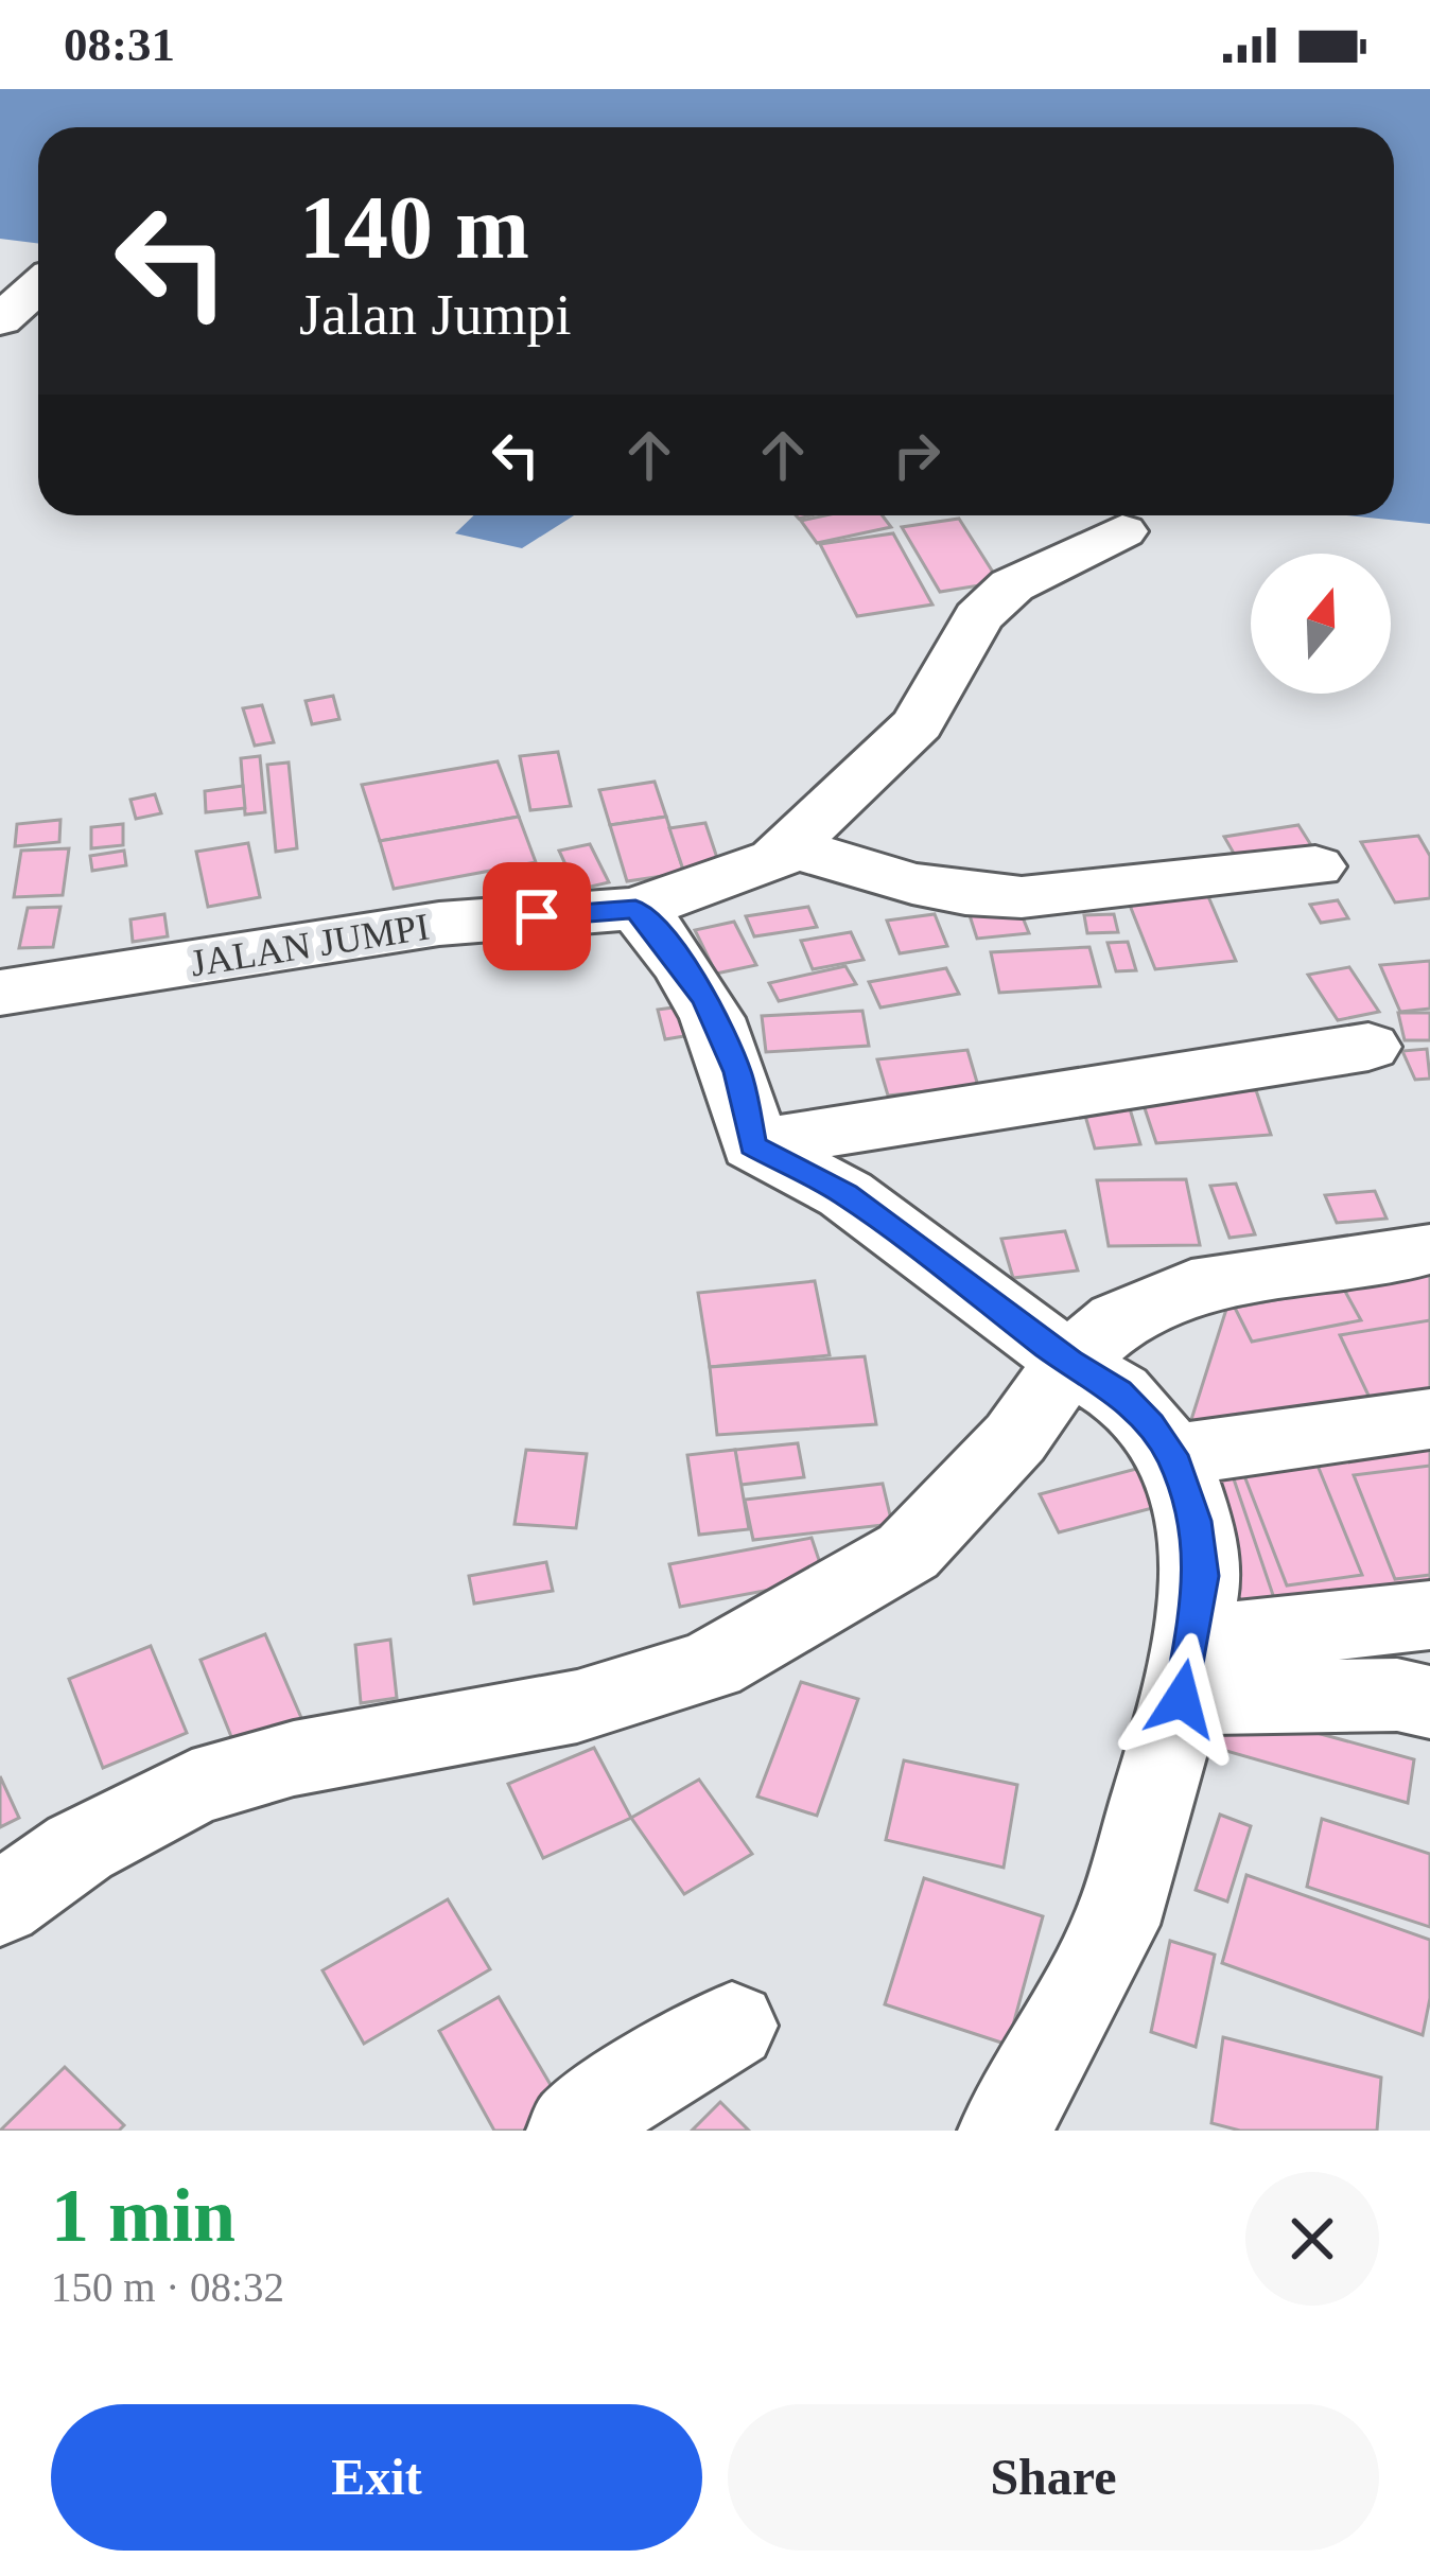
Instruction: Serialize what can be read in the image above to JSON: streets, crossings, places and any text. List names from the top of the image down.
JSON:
{
  "streets": {
    "street": ["JALAN JUMPI"]
  },
  "north": "top",
  "page": {
    "status": "08:31",
    "turn": ["140 m", "Jalan Jumpi"],
    "heading": ["1 min", "150 m · 08:32"],
    "buttons": ["Exit", "Share"]
  }
}
